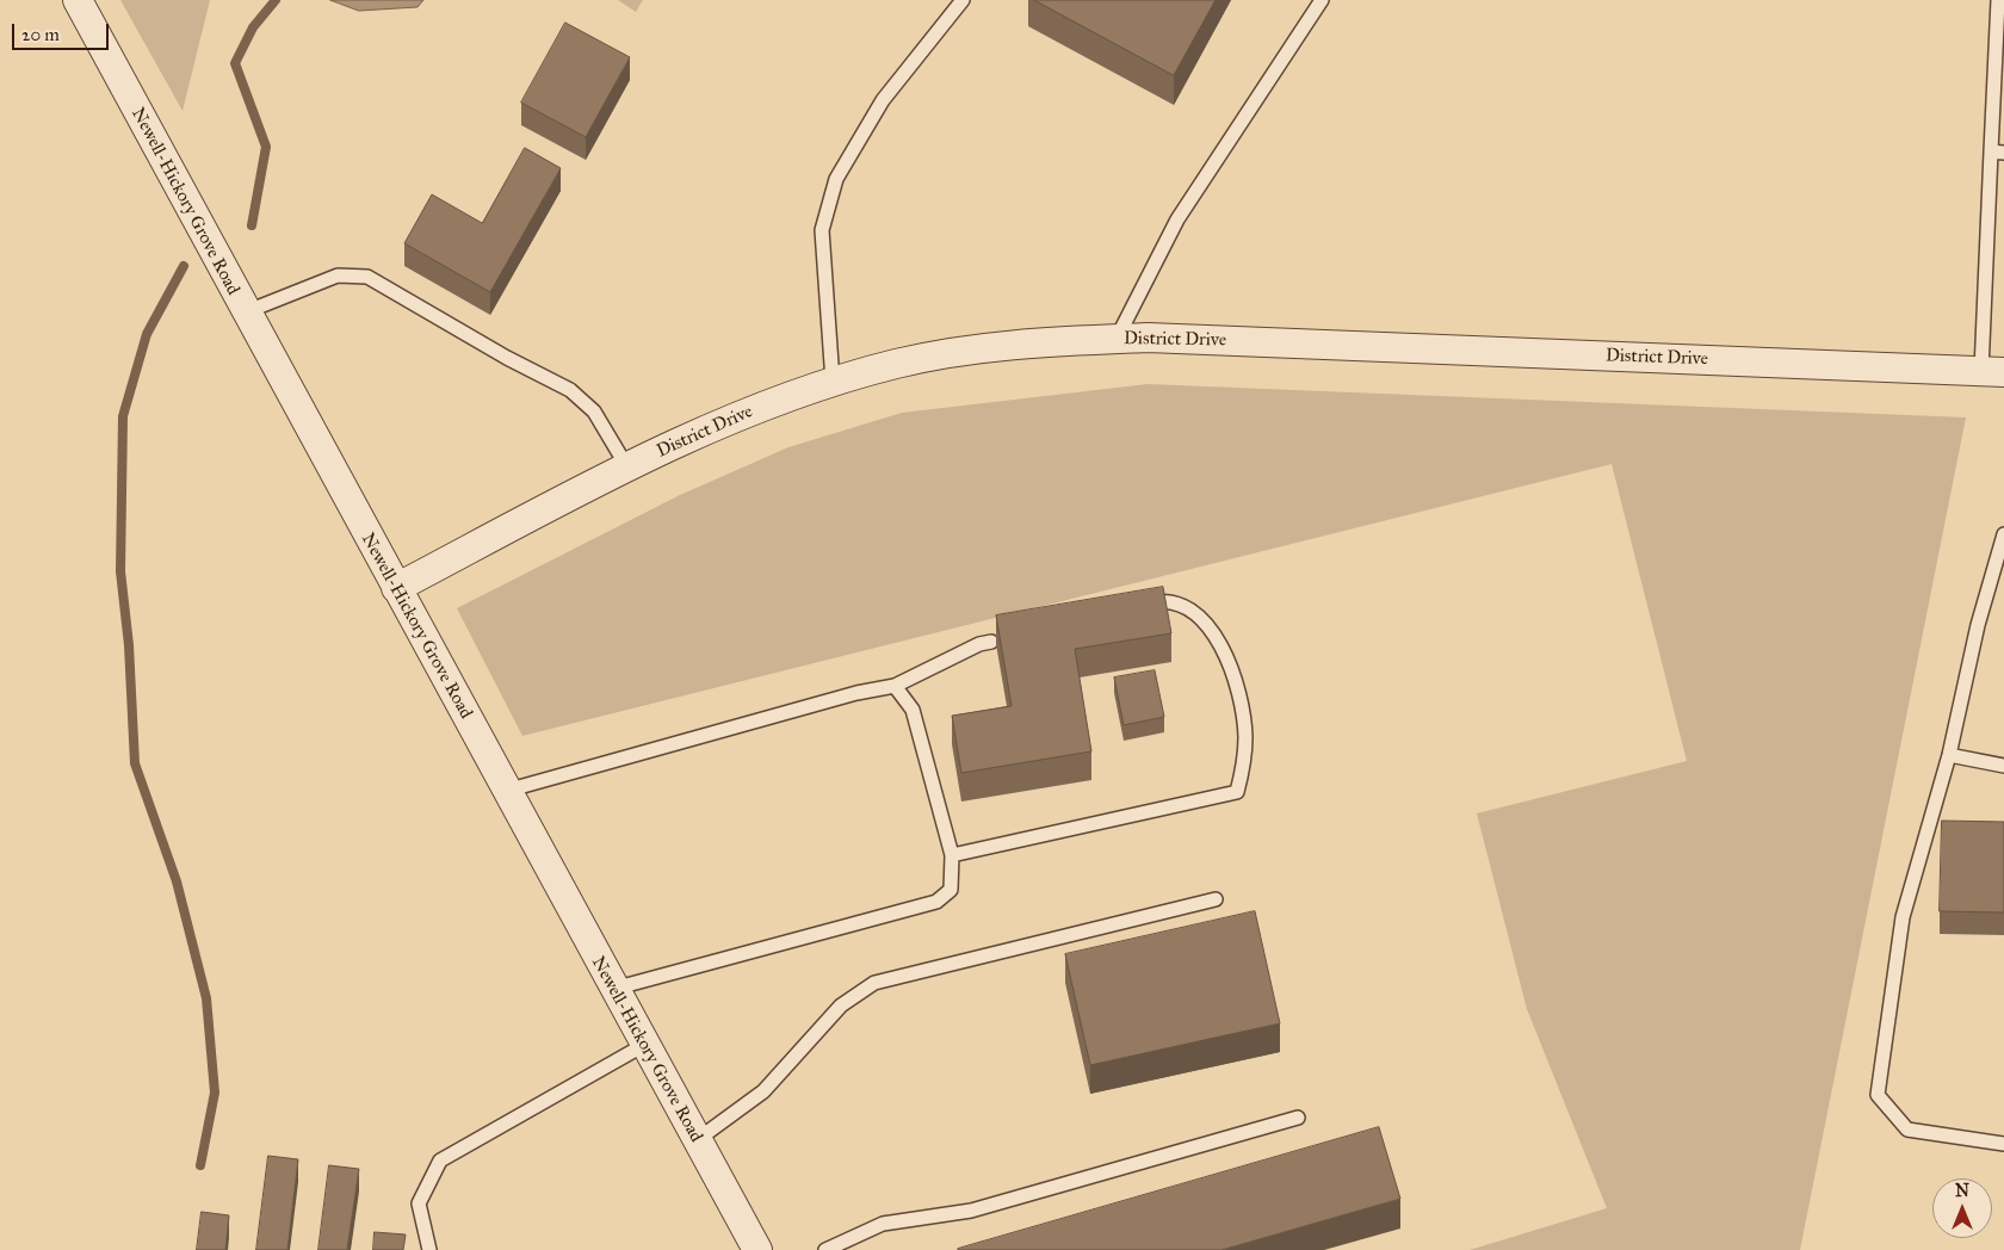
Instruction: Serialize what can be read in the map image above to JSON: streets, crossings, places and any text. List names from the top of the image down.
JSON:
{
  "streets": {
    "street": ["Newell-Hickory Grove Road", "District Drive"]
  },
  "crossings": [
    ["Newell-Hickory Grove Road", "District Drive"]
  ],
  "scale_bar": "20 m",
  "north": "top"
}
